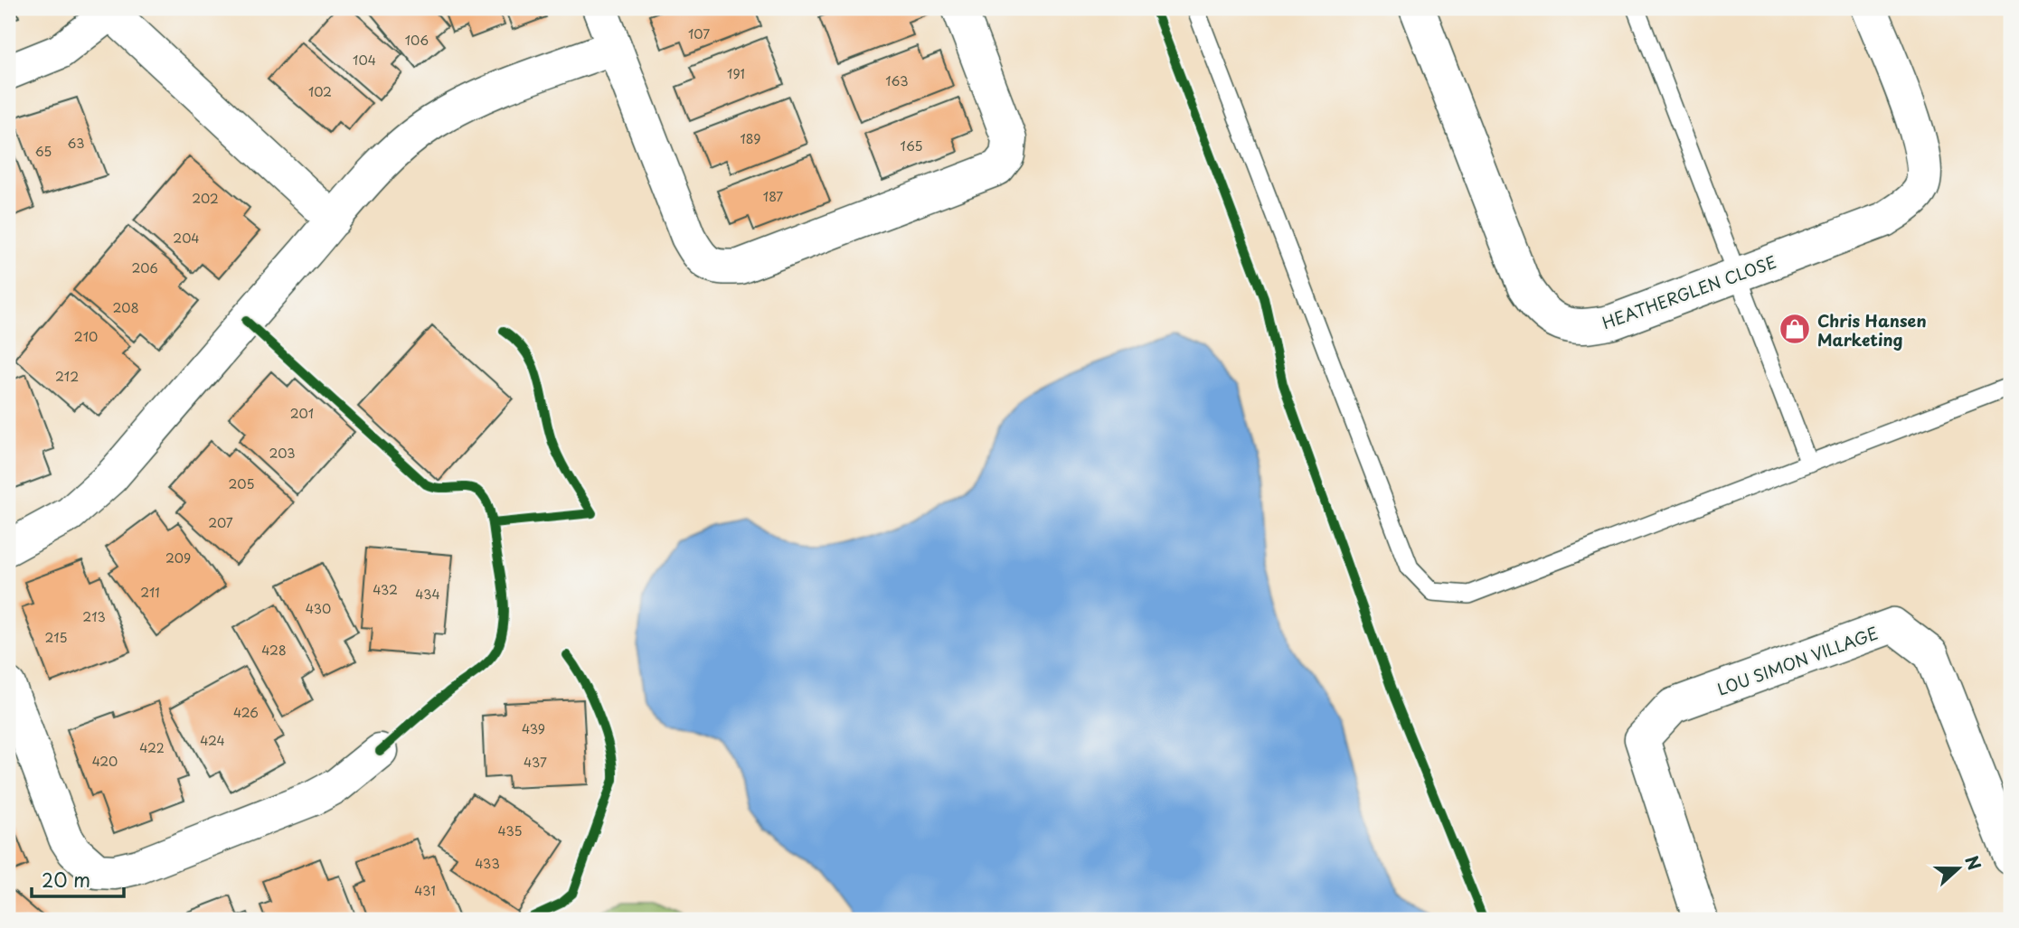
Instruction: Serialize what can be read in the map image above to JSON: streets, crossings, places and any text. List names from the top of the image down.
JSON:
{
  "streets": {
    "street": ["HEATHERGLEN CLOSE", "LOU SIMON VILLAGE"]
  },
  "places": {
    "shop": ["Chris Hansen Marketing"]
  },
  "house_numbers": [
    "107",
    "106",
    "104",
    "191",
    "163",
    "102",
    "189",
    "63",
    "165",
    "65",
    "187",
    "202",
    "204",
    "206",
    "208",
    "210",
    "212",
    "201",
    "203",
    "205",
    "207",
    "209",
    "432",
    "211",
    "434",
    "430",
    "213",
    "215",
    "428",
    "426",
    "439",
    "424",
    "422",
    "420",
    "437",
    "435",
    "433",
    "431"
  ],
  "scale_bar": "20 m",
  "north": "right"
}
